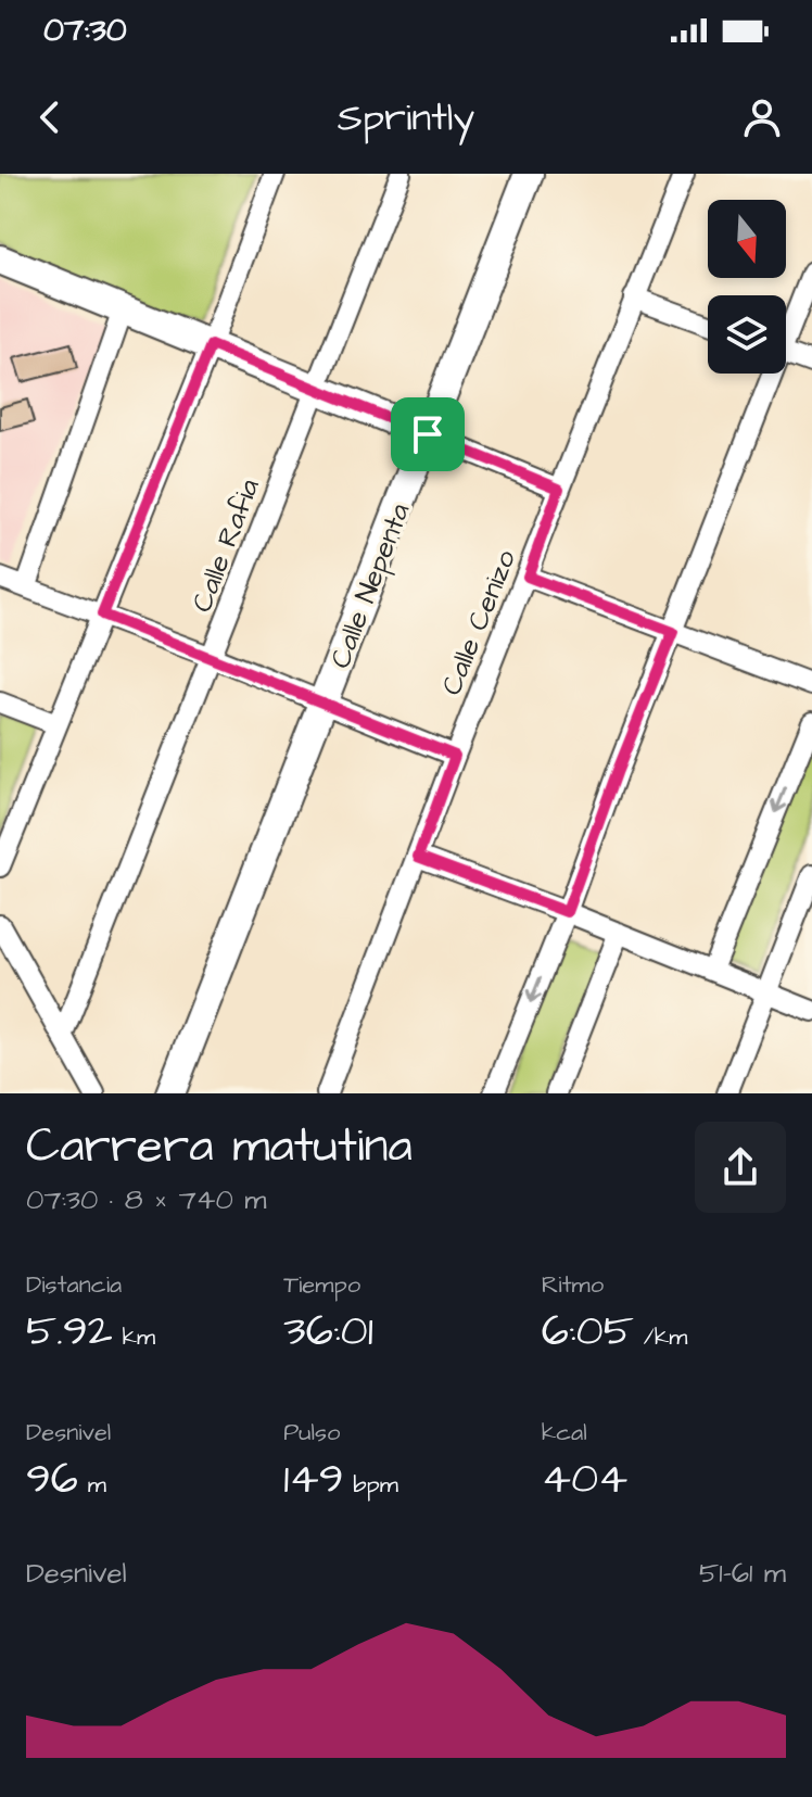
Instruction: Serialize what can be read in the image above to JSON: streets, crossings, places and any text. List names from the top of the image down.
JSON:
{
  "streets": {
    "street": ["Calle Rafia", "Calle Nepenta", "Calle Cenizo"]
  },
  "north": "bottom",
  "page": {
    "status": "07:30",
    "header": "Sprintly",
    "heading": ["Carrera matutina", "07:30 · 8 × 740 m"],
    "stats": [
      ["Distancia", "5.92 km"],
      ["Tiempo", "36:01"],
      ["Ritmo", "6:05 /km"],
      ["Desnivel", "96 m"],
      ["Pulso", "149 bpm"],
      ["kcal", "404"]
    ],
    "chart": ["Desnivel", "51–61 m"]
  }
}
